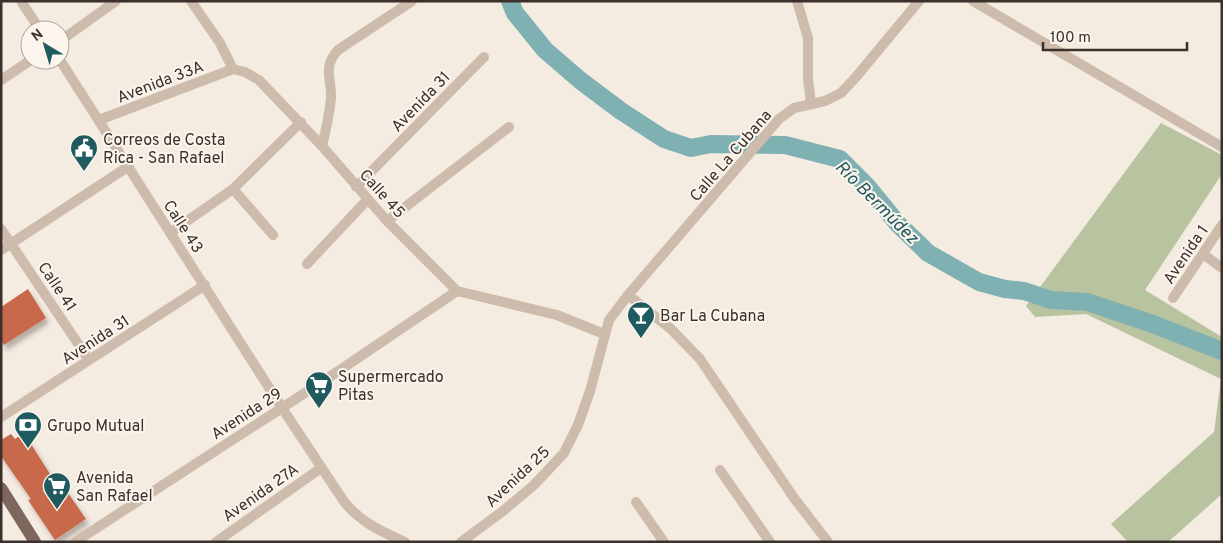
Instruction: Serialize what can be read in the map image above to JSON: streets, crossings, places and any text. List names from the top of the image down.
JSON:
{
  "streets": {
    "street": [
      "Avenida 33A",
      "Avenida 31",
      "Calle La Cubana",
      "Calle 45",
      "Calle 43",
      "Avenida 1",
      "Calle 41",
      "Avenida 29",
      "Avenida 25",
      "Avenida 27A"
    ]
  },
  "crossings": [
    ["Avenida 33A", "Calle 45"],
    ["Avenida 33A", "Calle 43"],
    ["Avenida 31", "Calle 45"],
    ["Avenida 31", "Calle 43"],
    ["Avenida 31", "Calle 41"],
    ["Calle La Cubana", "Avenida 25"],
    ["Calle 45", "Avenida 29"],
    ["Calle 43", "Avenida 29"],
    ["Calle 43", "Avenida 27A"]
  ],
  "water": ["Río Bermúdez"],
  "places": {
    "public building": ["Correos de Costa Rica - San Rafael"],
    "bar": ["Bar La Cubana"],
    "supermarket": ["Supermercado Pitas", "Avenida San Rafael"],
    "bank": ["Grupo Mutual"]
  },
  "scale_bar": "100 m",
  "north": "top left"
}
